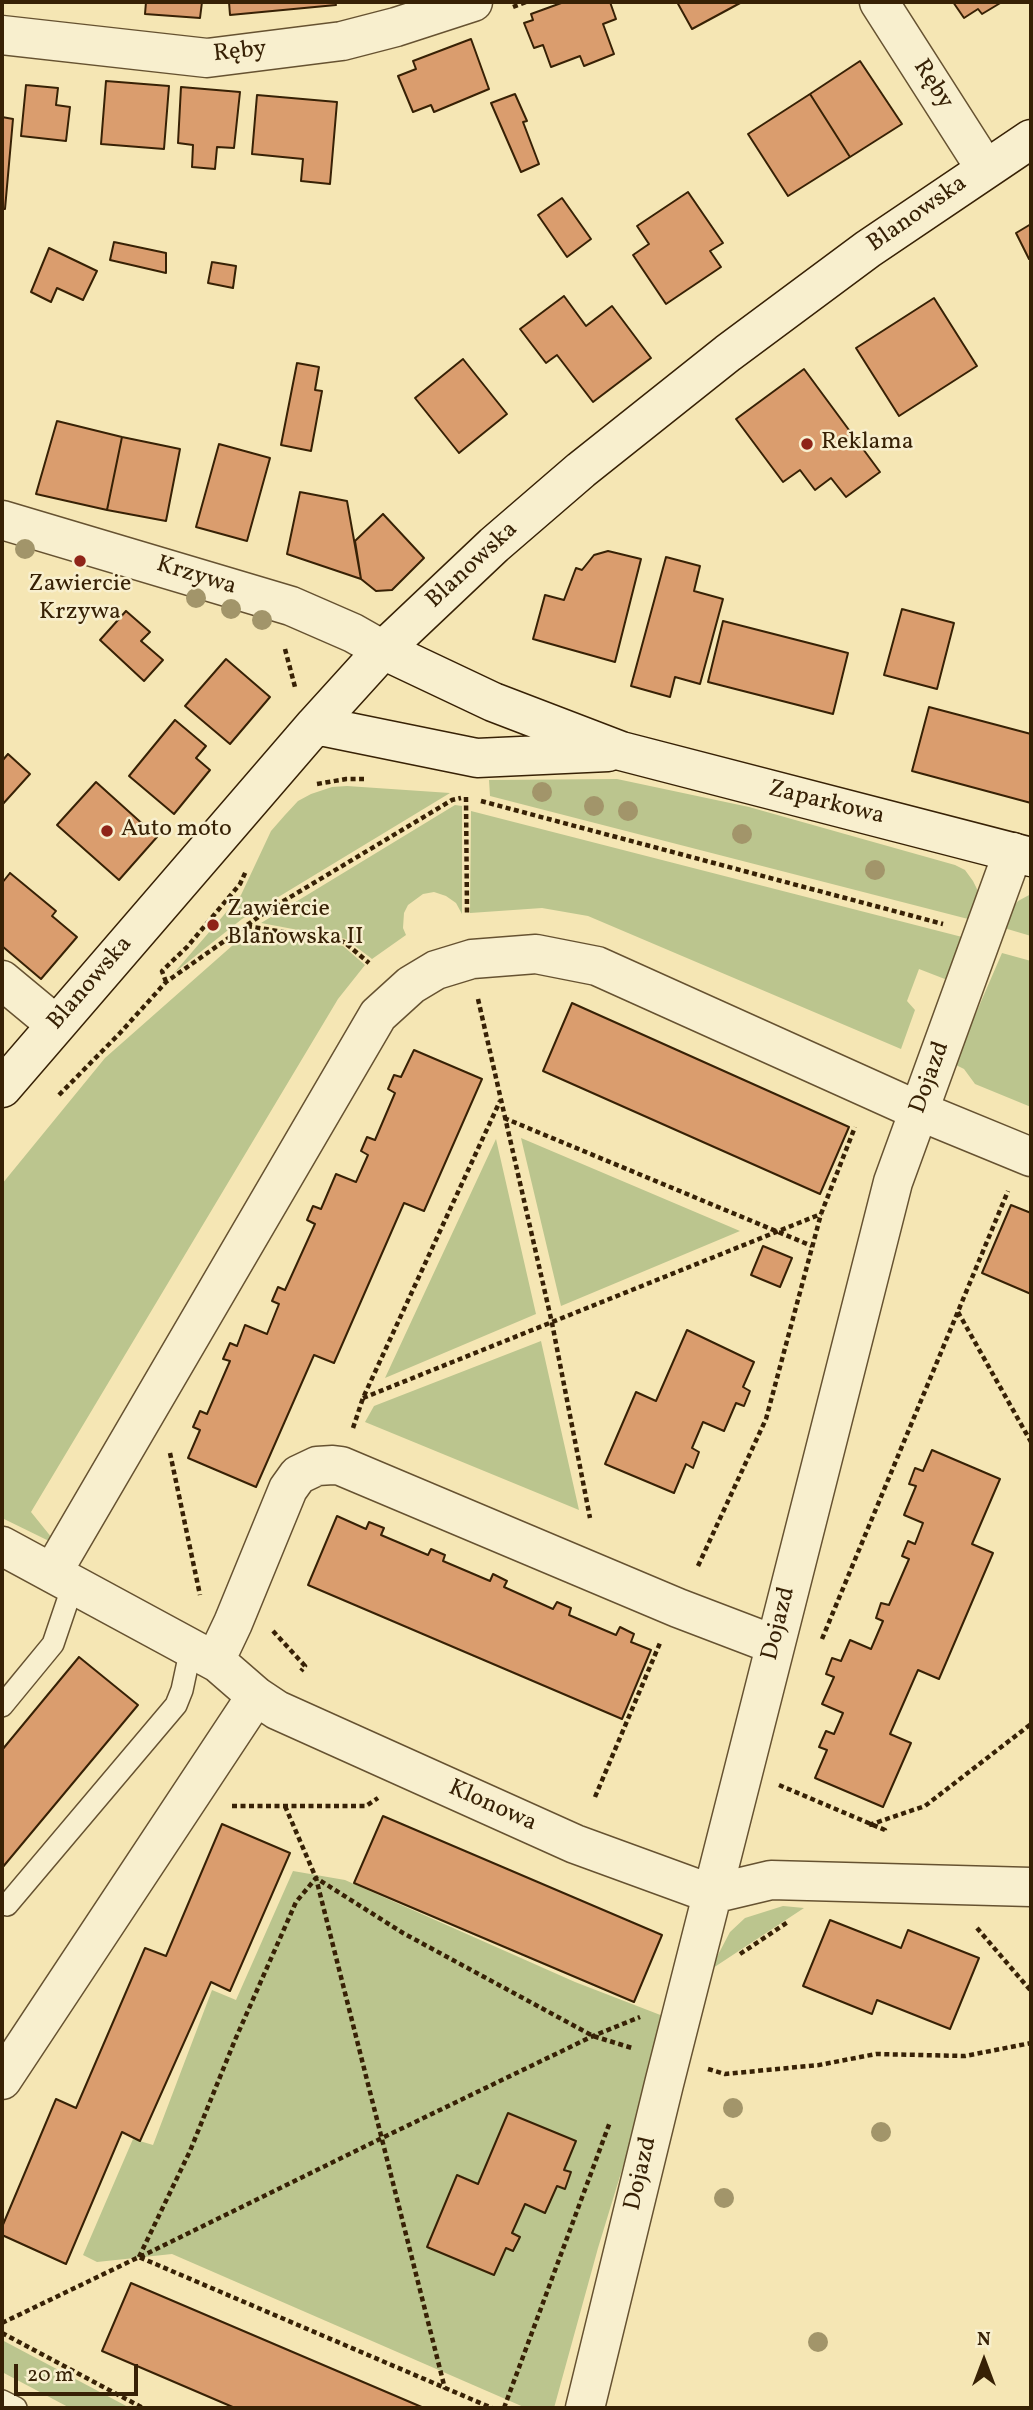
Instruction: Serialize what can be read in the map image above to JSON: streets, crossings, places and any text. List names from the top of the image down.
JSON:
{
  "streets": {
    "street": [
      "Ręby",
      "Blanowska",
      "Krzywa",
      "Zaparkowa",
      "Dojazd",
      "Klonowa"
    ]
  },
  "crossings": [
    ["Ręby", "Blanowska"],
    ["Blanowska", "Krzywa"],
    ["Blanowska", "Zaparkowa"],
    ["Krzywa", "Zaparkowa"],
    ["Zaparkowa", "Dojazd"],
    ["Dojazd", "Klonowa"]
  ],
  "places": [
    "Reklama",
    "Zawiercie Krzywa",
    "Auto moto",
    "Zawiercie Blanowska II"
  ],
  "scale_bar": "20 m",
  "north": "top"
}
